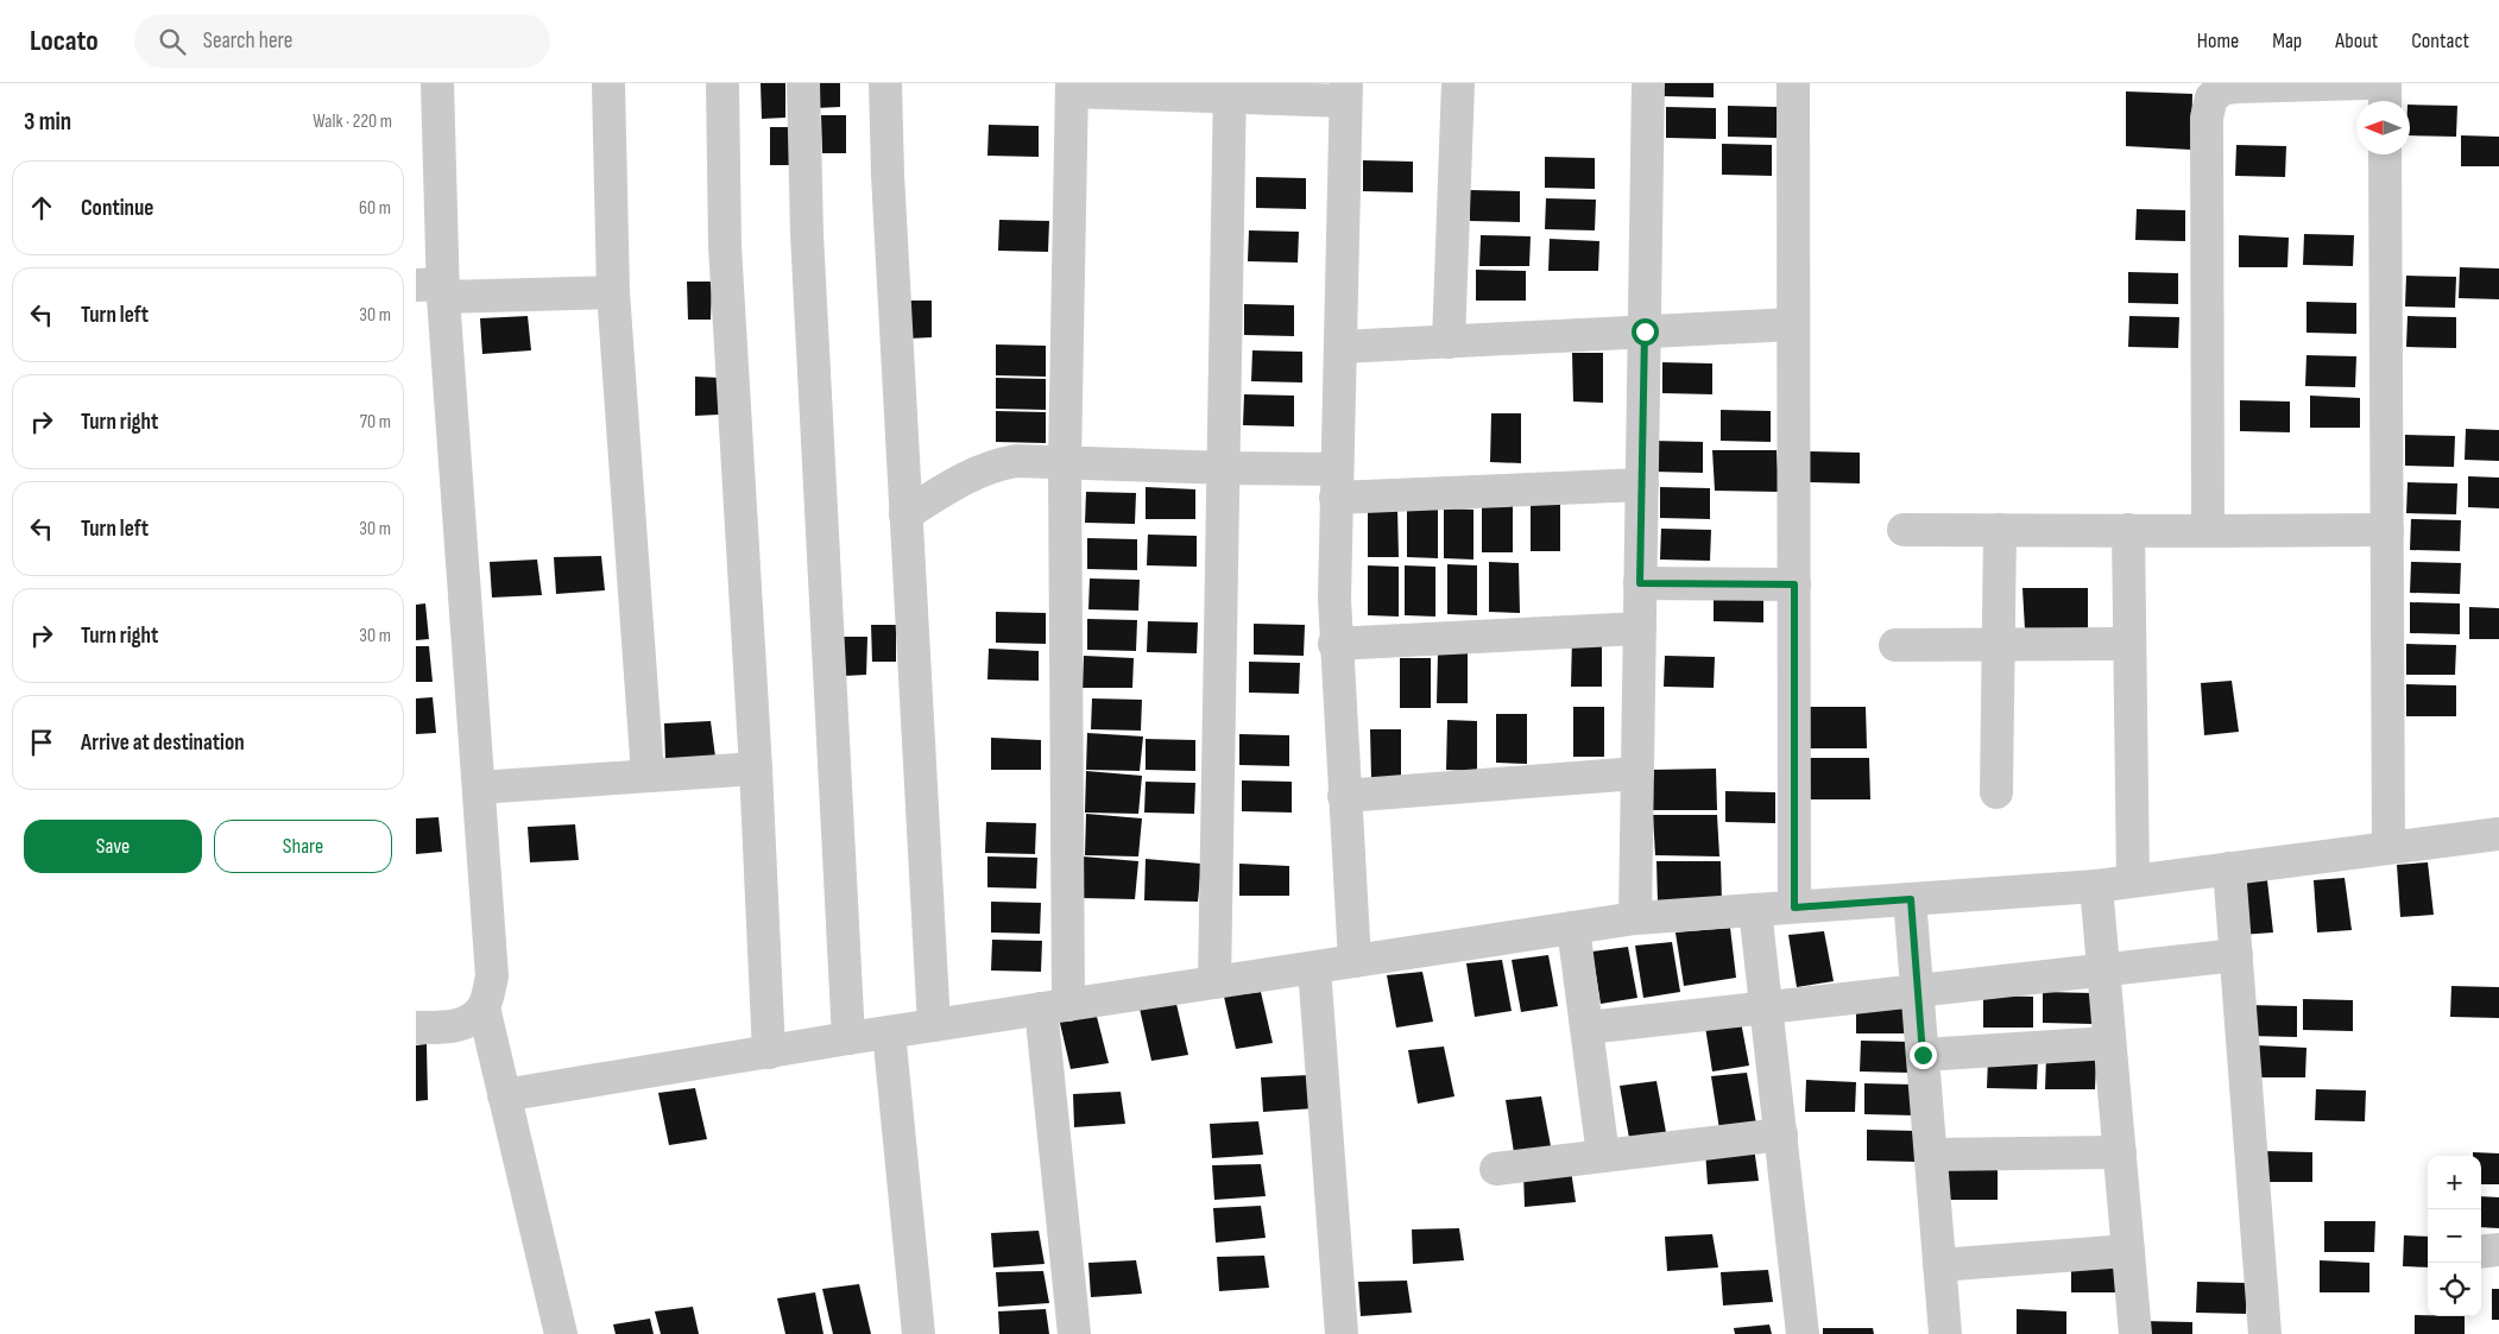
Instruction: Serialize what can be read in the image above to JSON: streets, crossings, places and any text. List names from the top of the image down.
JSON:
{
  "north": "left",
  "page": {
    "header": "Locato",
    "search": "Search here",
    "nav": [
      "Home",
      "Map",
      "About",
      "Contact"
    ],
    "heading": ["3 min", "Walk · 220 m"],
    "list": [
      ["Continue", "60 m"],
      ["Turn left", "30 m"],
      ["Turn right", "70 m"],
      ["Turn left", "30 m"],
      ["Turn right", "30 m"],
      "Arrive at destination"
    ],
    "buttons": ["Save", "Share"],
    "map_buttons": ["+", "−"]
  }
}
